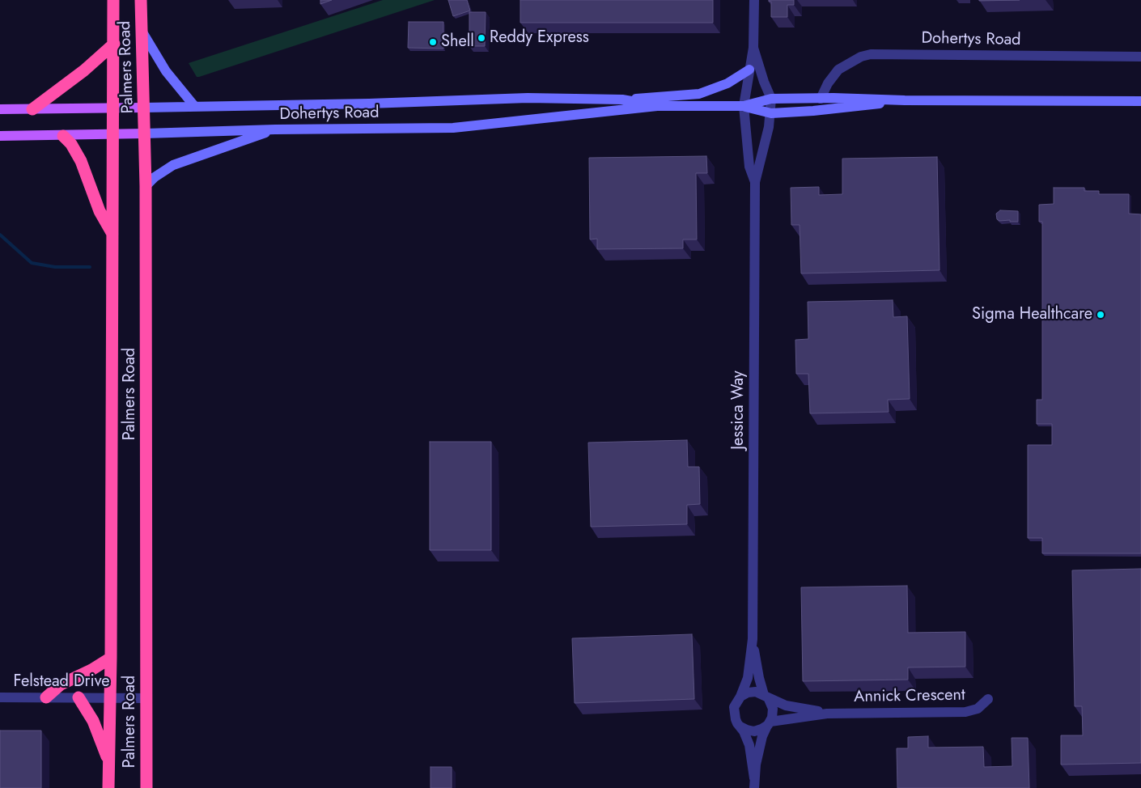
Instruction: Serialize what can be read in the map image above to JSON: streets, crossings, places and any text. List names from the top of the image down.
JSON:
{
  "streets": {
    "highway": ["Palmers Road"],
    "main road": ["Dohertys Road"],
    "street": ["Jessica Way", "Felstead Drive", "Annick Crescent"]
  },
  "crossings": [
    ["Dohertys Road", "Palmers Road"],
    ["Dohertys Road", "Jessica Way"],
    ["Palmers Road", "Felstead Drive"],
    ["Jessica Way", "Annick Crescent"]
  ],
  "places": ["Reddy Express", "Shell", "Sigma Healthcare"]
}
